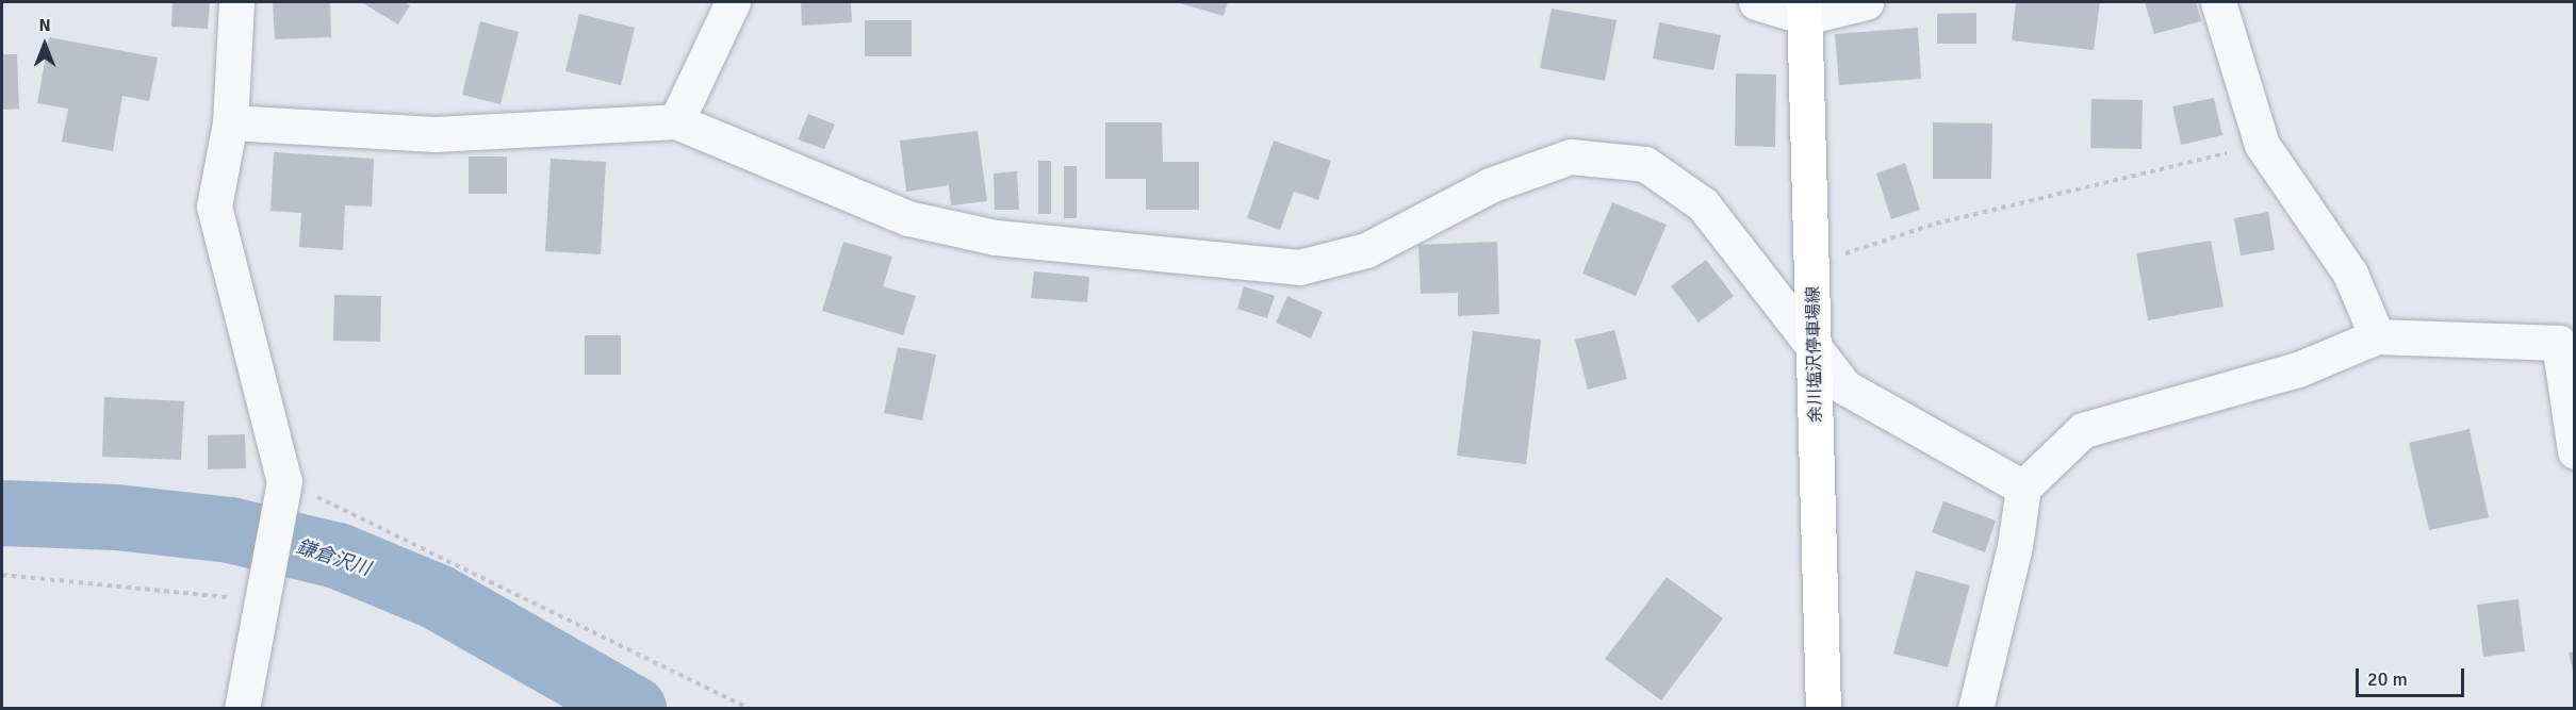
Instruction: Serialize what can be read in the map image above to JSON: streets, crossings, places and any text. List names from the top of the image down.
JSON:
{
  "streets": {
    "main road": ["余川塩沢停車場線"]
  },
  "water": ["鎌倉沢川"],
  "scale_bar": "20 m",
  "north": "top"
}
